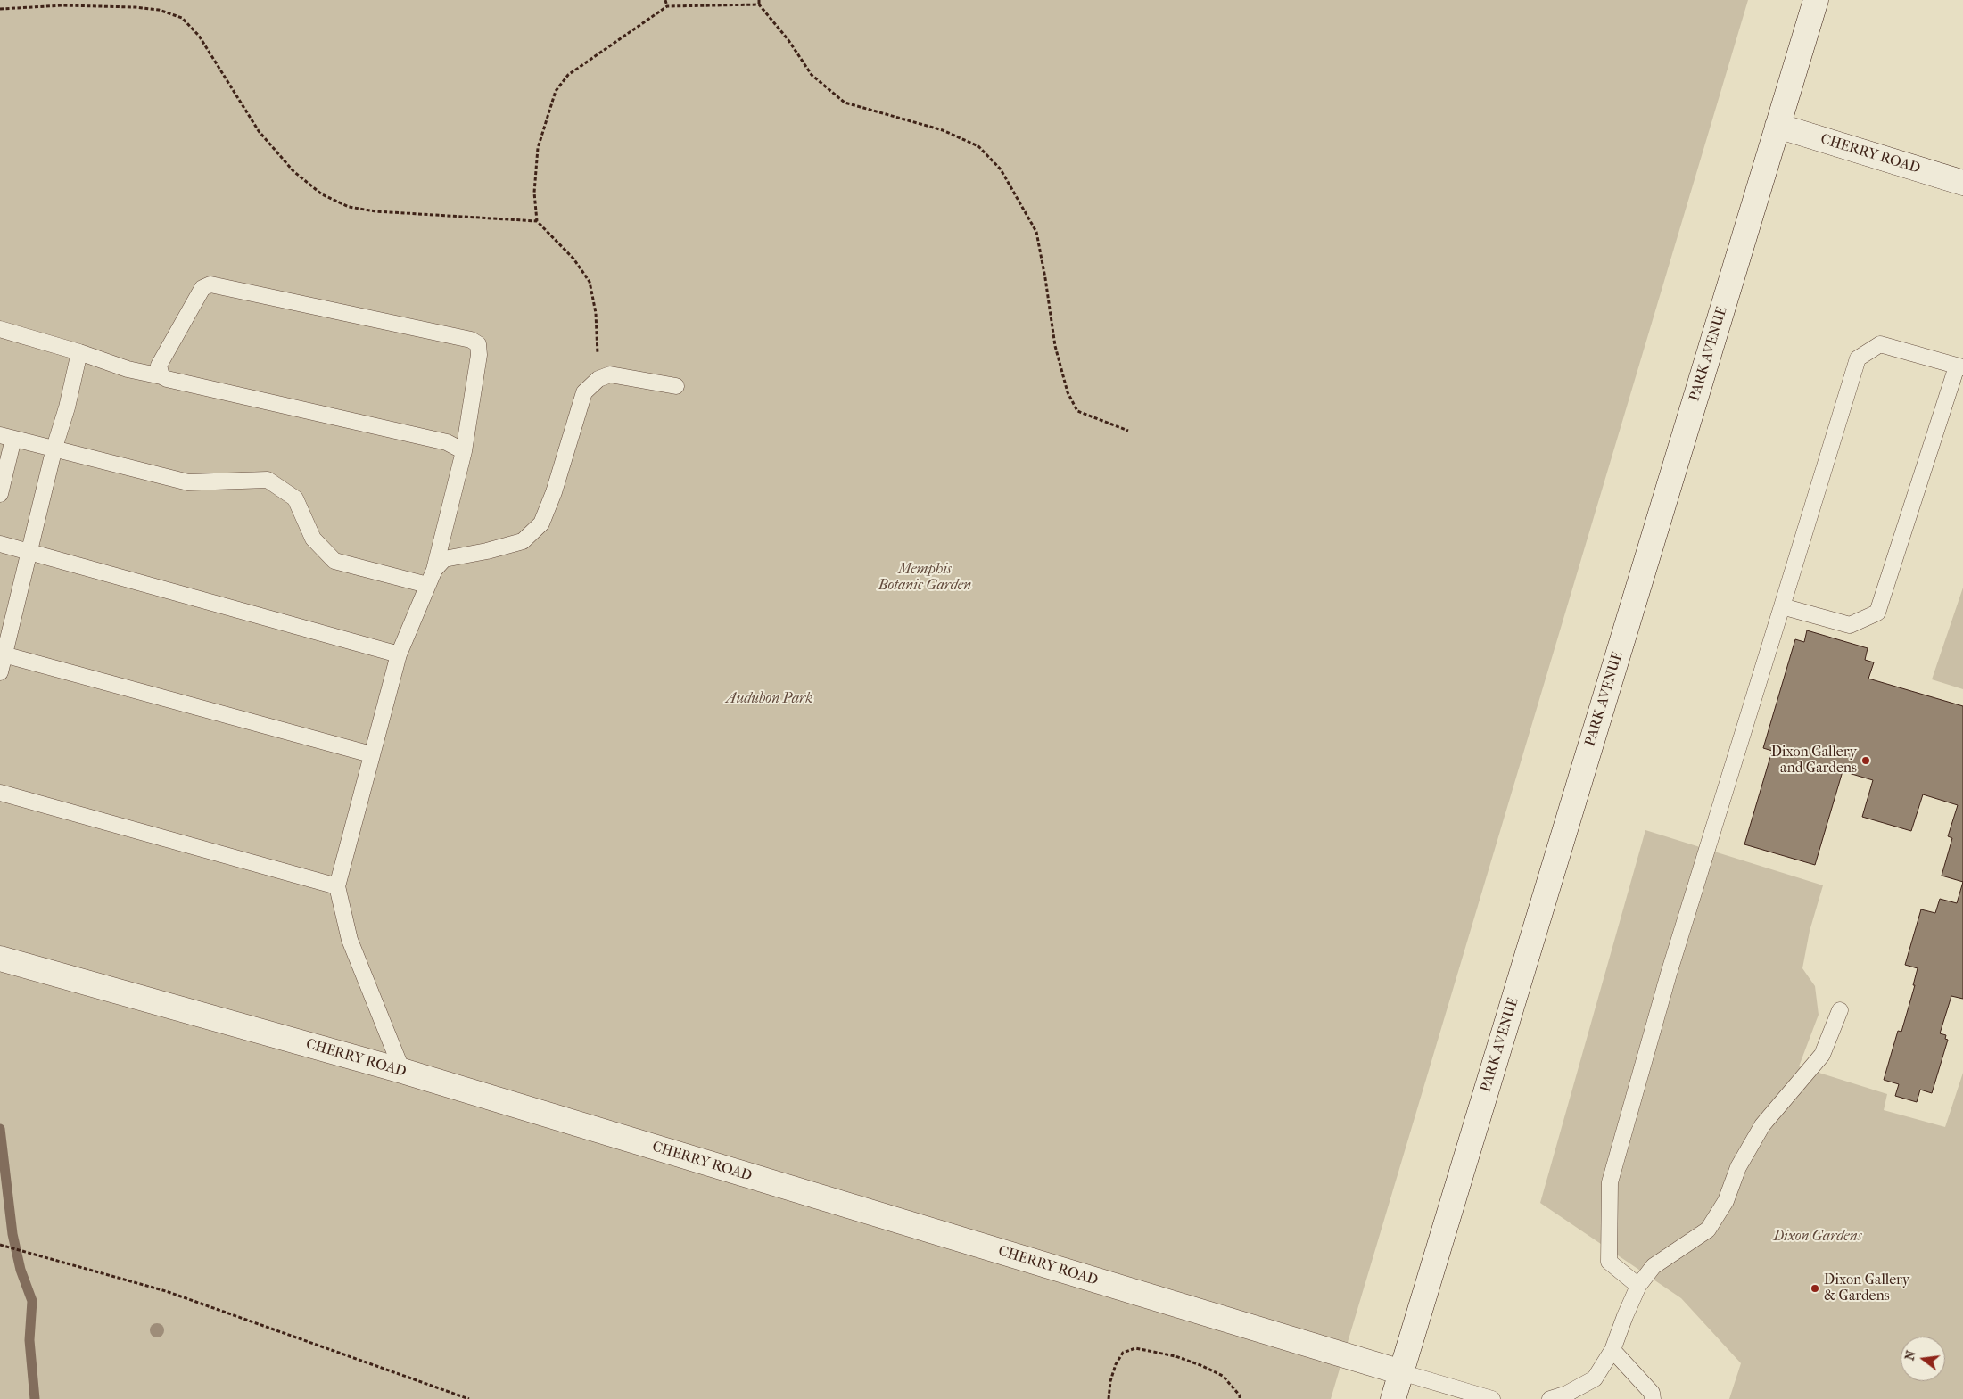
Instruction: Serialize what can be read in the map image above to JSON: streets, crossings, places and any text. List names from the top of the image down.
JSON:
{
  "streets": {
    "main road": ["CHERRY ROAD", "PARK AVENUE"]
  },
  "crossings": [
    ["CHERRY ROAD", "PARK AVENUE"]
  ],
  "parks": ["Memphis Botanic Garden", "Audubon Park", "Dixon Gardens"],
  "places": ["Dixon Gallery and Gardens", "Dixon Gallery & Gardens"],
  "north": "left"
}
